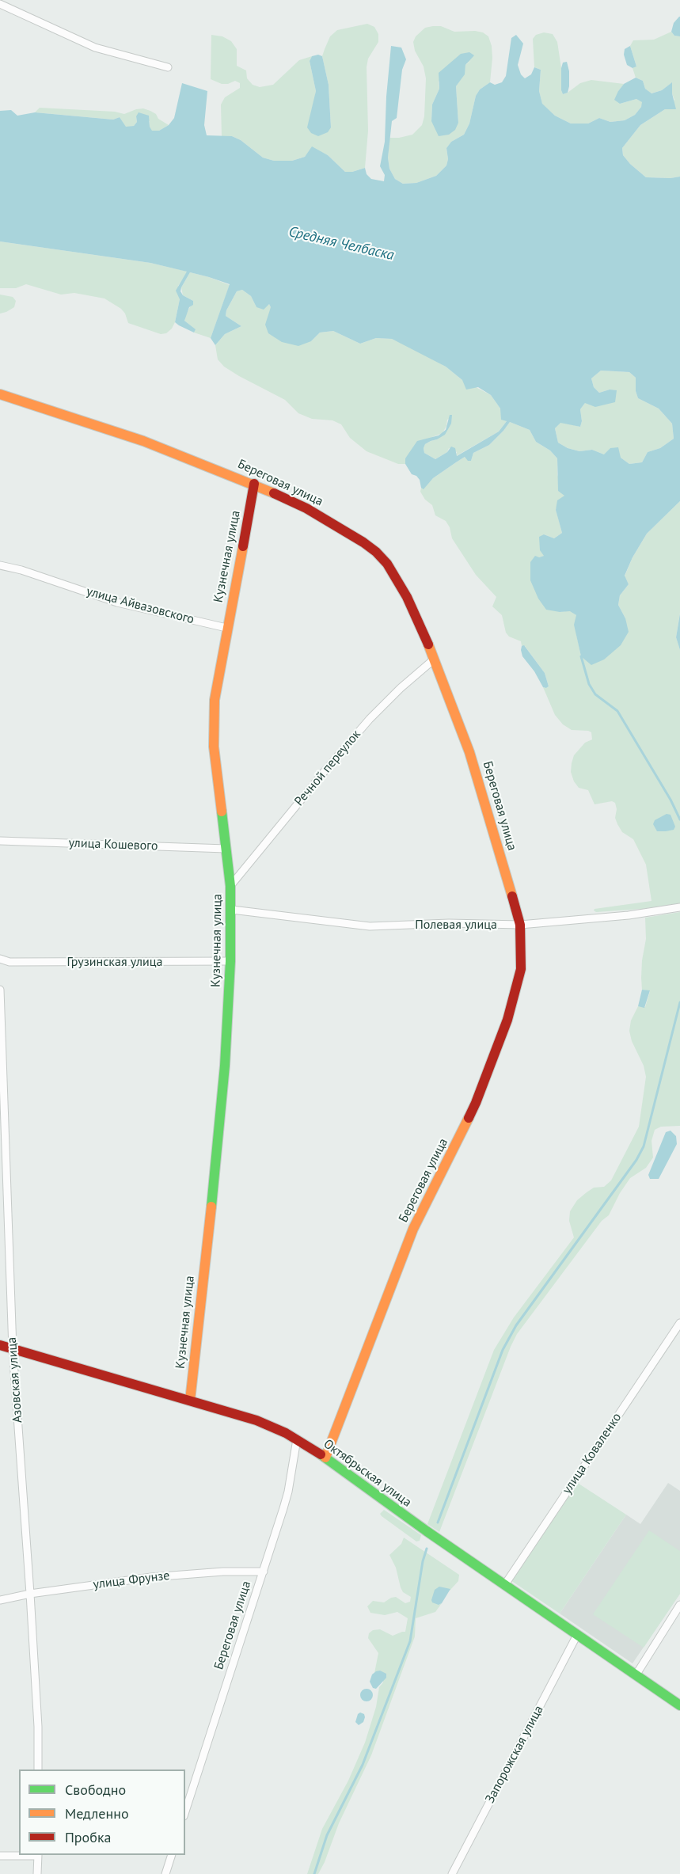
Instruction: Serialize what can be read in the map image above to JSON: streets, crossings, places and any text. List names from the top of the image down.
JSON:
{
  "streets": {
    "street": [
      "Береговая улица",
      "Кузнечная улица",
      "улица Айвазовского",
      "Речной переулок",
      "улица Кошевого",
      "Полевая улица",
      "Грузинская улица",
      "Азовская улица",
      "улица Коваленко",
      "Октябрьская улица",
      "улица Фрунзе",
      "Запорожская улица"
    ]
  },
  "crossings": [
    ["Береговая улица", "Кузнечная улица"],
    ["Береговая улица", "Речной переулок"],
    ["Береговая улица", "Полевая улица"],
    ["Береговая улица", "Октябрьская улица"],
    ["Береговая улица", "улица Фрунзе"],
    ["Кузнечная улица", "улица Айвазовского"],
    ["Кузнечная улица", "Речной переулок"],
    ["Кузнечная улица", "улица Кошевого"],
    ["Кузнечная улица", "Полевая улица"],
    ["Кузнечная улица", "Грузинская улица"],
    ["Кузнечная улица", "Октябрьская улица"],
    ["Азовская улица", "Октябрьская улица"],
    ["Азовская улица", "улица Фрунзе"],
    ["улица Коваленко", "Октябрьская улица"],
    ["Октябрьская улица", "Запорожская улица"]
  ],
  "water": ["Средняя Челбаска"],
  "legend": ["Свободно", "Медленно", "Пробка"]
}
